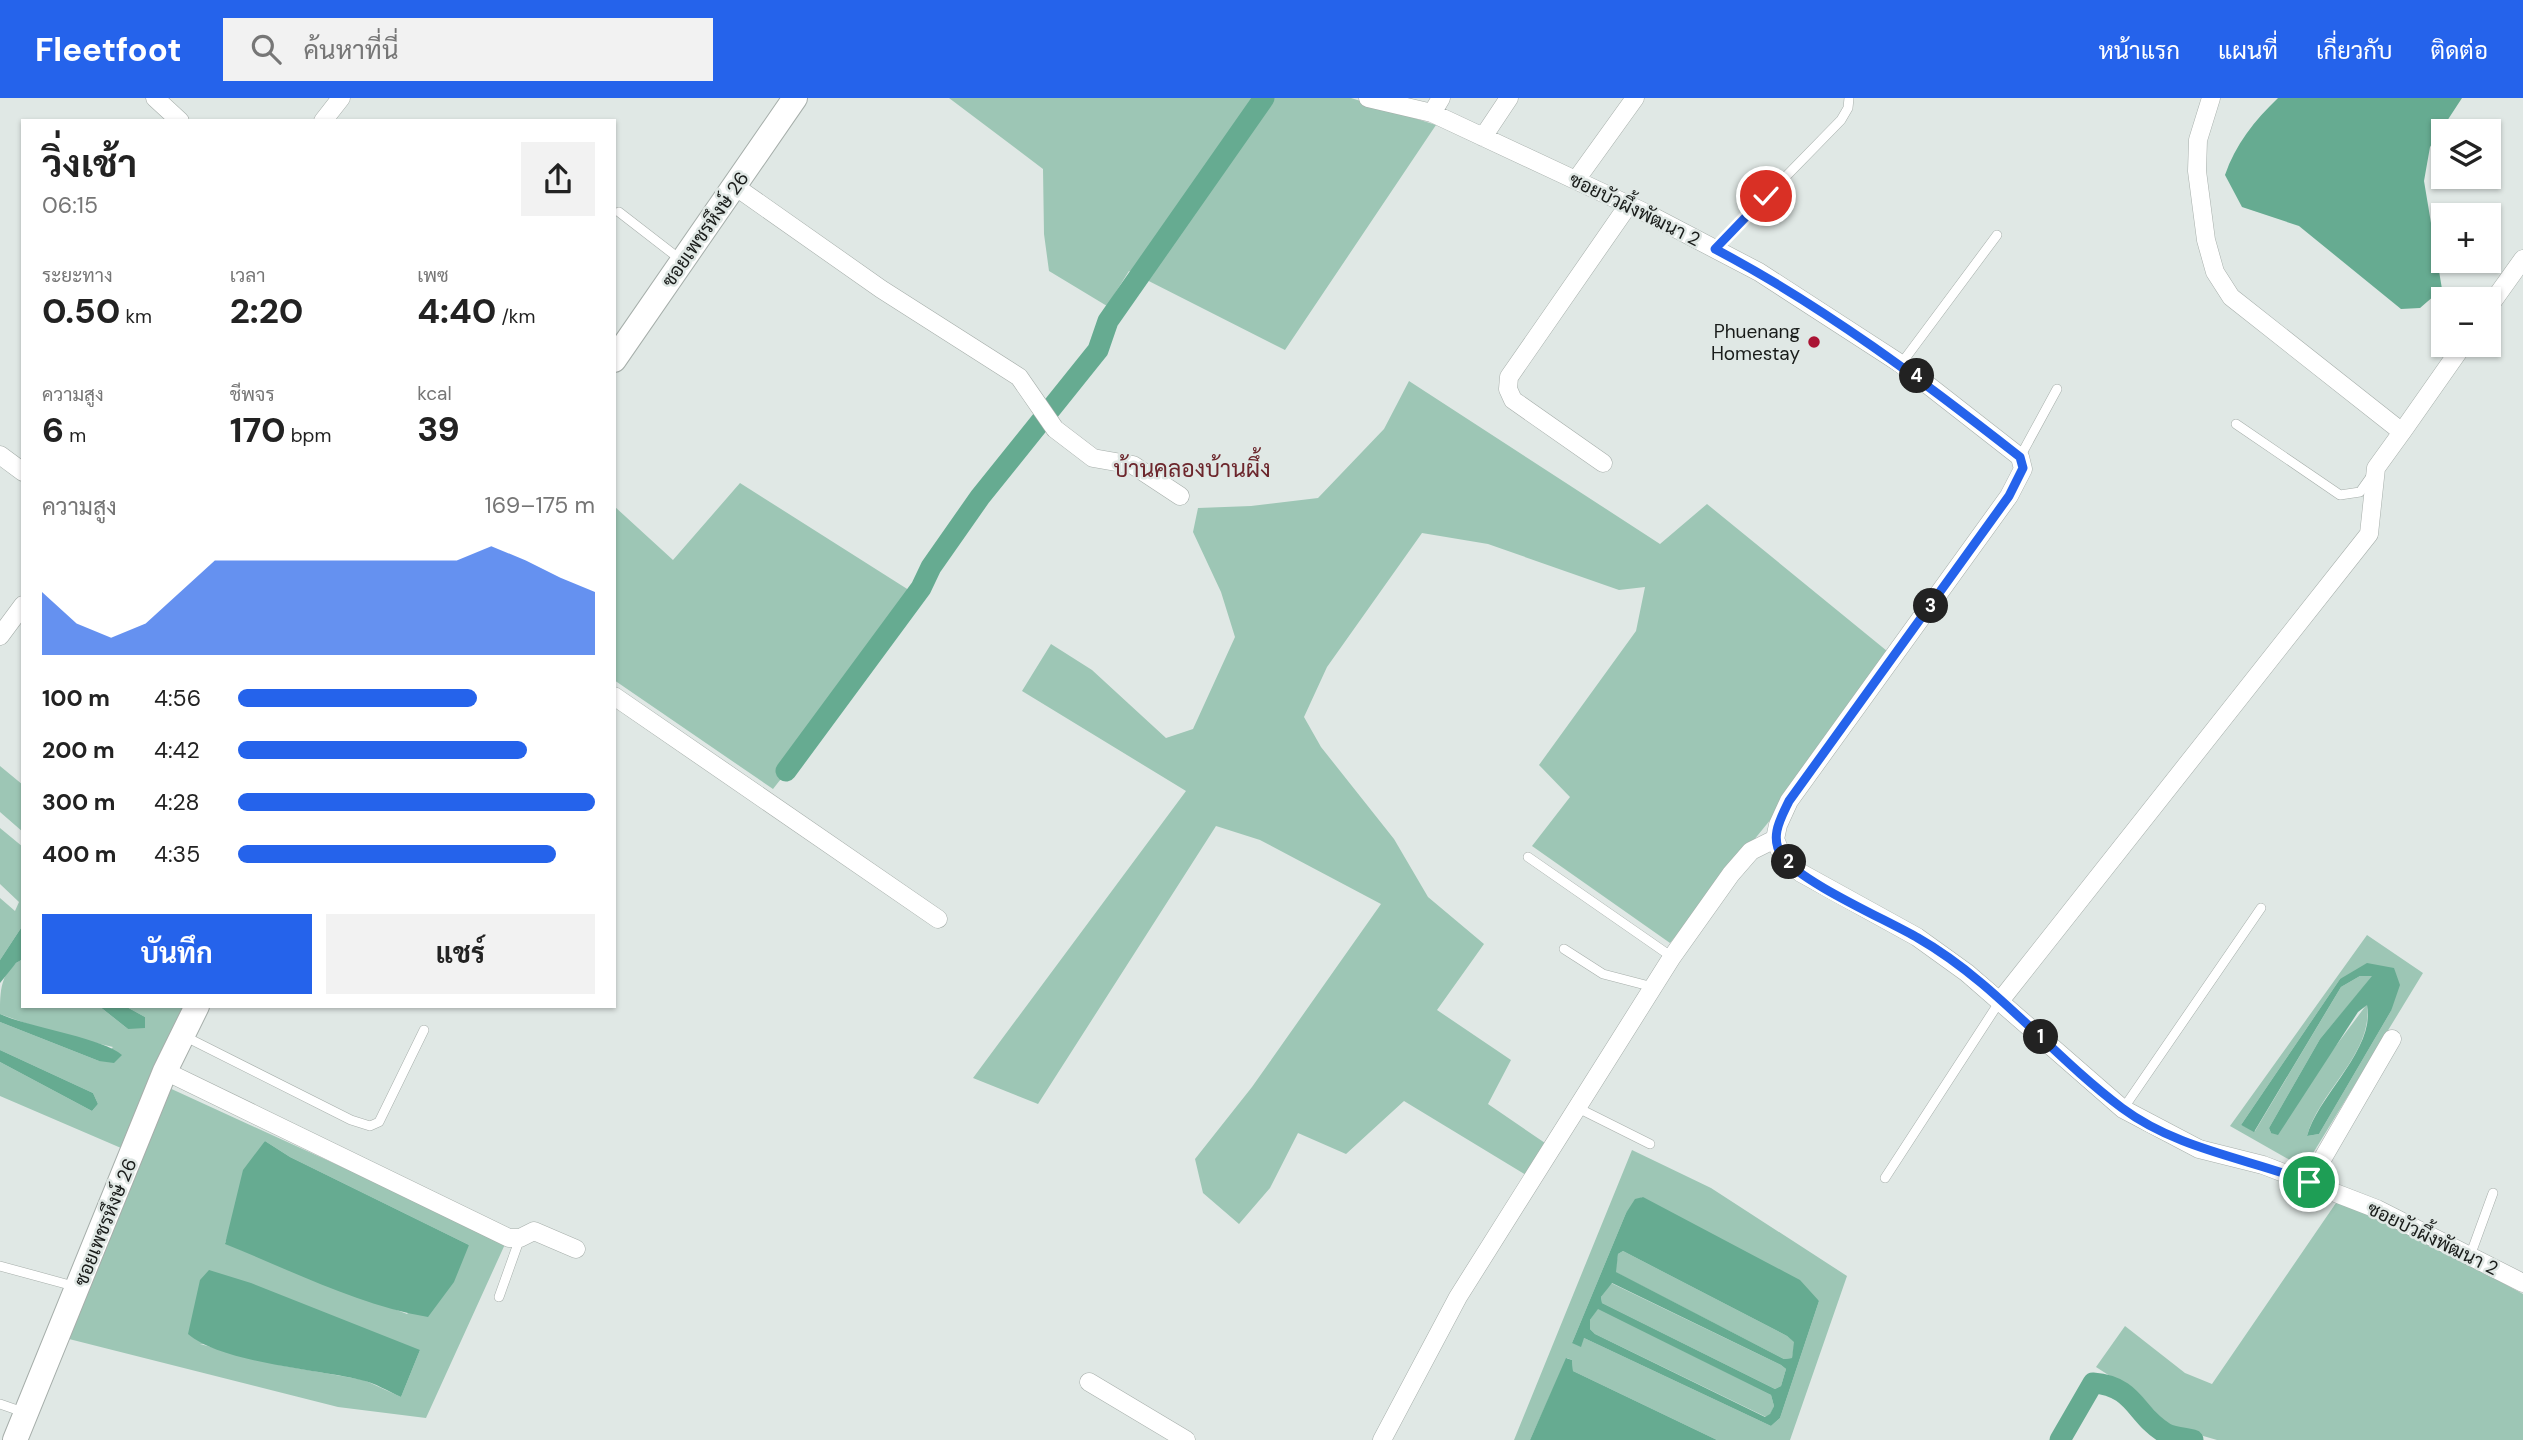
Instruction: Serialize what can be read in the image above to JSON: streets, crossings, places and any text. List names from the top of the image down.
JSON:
{
  "streets": {
    "street": ["ซอยบัวผึ้งพัฒนา 2", "ซอยเพชรหึงษ์ 26"]
  },
  "districts": ["บ้านคลองบ้านผึ้ง"],
  "places": ["Phuenang Homestay"],
  "page": {
    "header": "Fleetfoot",
    "search": "ค้นหาที่นี่",
    "nav": [
      "หน้าแรก",
      "แผนที่",
      "เกี่ยวกับ",
      "ติดต่อ"
    ],
    "map_buttons": ["+", "−"],
    "heading": ["วิ่งเช้า", "06:15"],
    "stats": [
      ["ระยะทาง", "0.50 km"],
      ["เวลา", "2:20"],
      ["เพซ", "4:40 /km"],
      ["ความสูง", "6 m"],
      ["ชีพจร", "170 bpm"],
      ["kcal", "39"]
    ],
    "pins": [
      "4",
      "3",
      "2",
      "1"
    ],
    "chart": ["ความสูง", "169–175 m"],
    "list": [
      {
        "name": "100 m",
        "note": "4:56"
      },
      {
        "name": "200 m",
        "note": "4:42"
      },
      {
        "name": "300 m",
        "note": "4:28"
      },
      {
        "name": "400 m",
        "note": "4:35"
      }
    ],
    "buttons": ["บันทึก", "แชร์"]
  }
}
